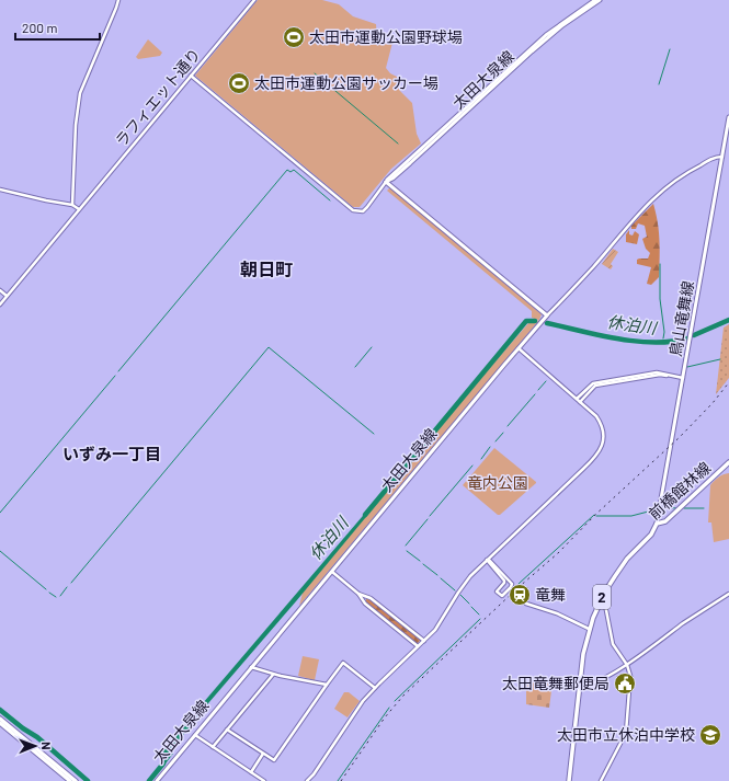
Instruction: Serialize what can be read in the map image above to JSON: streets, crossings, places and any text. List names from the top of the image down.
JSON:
{
  "streets": {
    "main road": [
      "太田大泉線",
      "鳥山竜舞線",
      "前橋館林線",
      "2"
    ],
    "street": ["ラフィエット通り"]
  },
  "crossings": [
    ["鳥山竜舞線", "前橋館林線"]
  ],
  "districts": ["朝日町", "いずみ一丁目"],
  "water": ["休泊川"],
  "parks": ["竜内公園"],
  "places": {
    "sports": ["太田市運動公園野球場", "太田市運動公園サッカー場"],
    "station": ["竜舞"],
    "public building": ["太田竜舞郵便局"],
    "school or university": ["太田市立休泊中学校"]
  },
  "scale_bar": "200 m",
  "north": "right"
}
